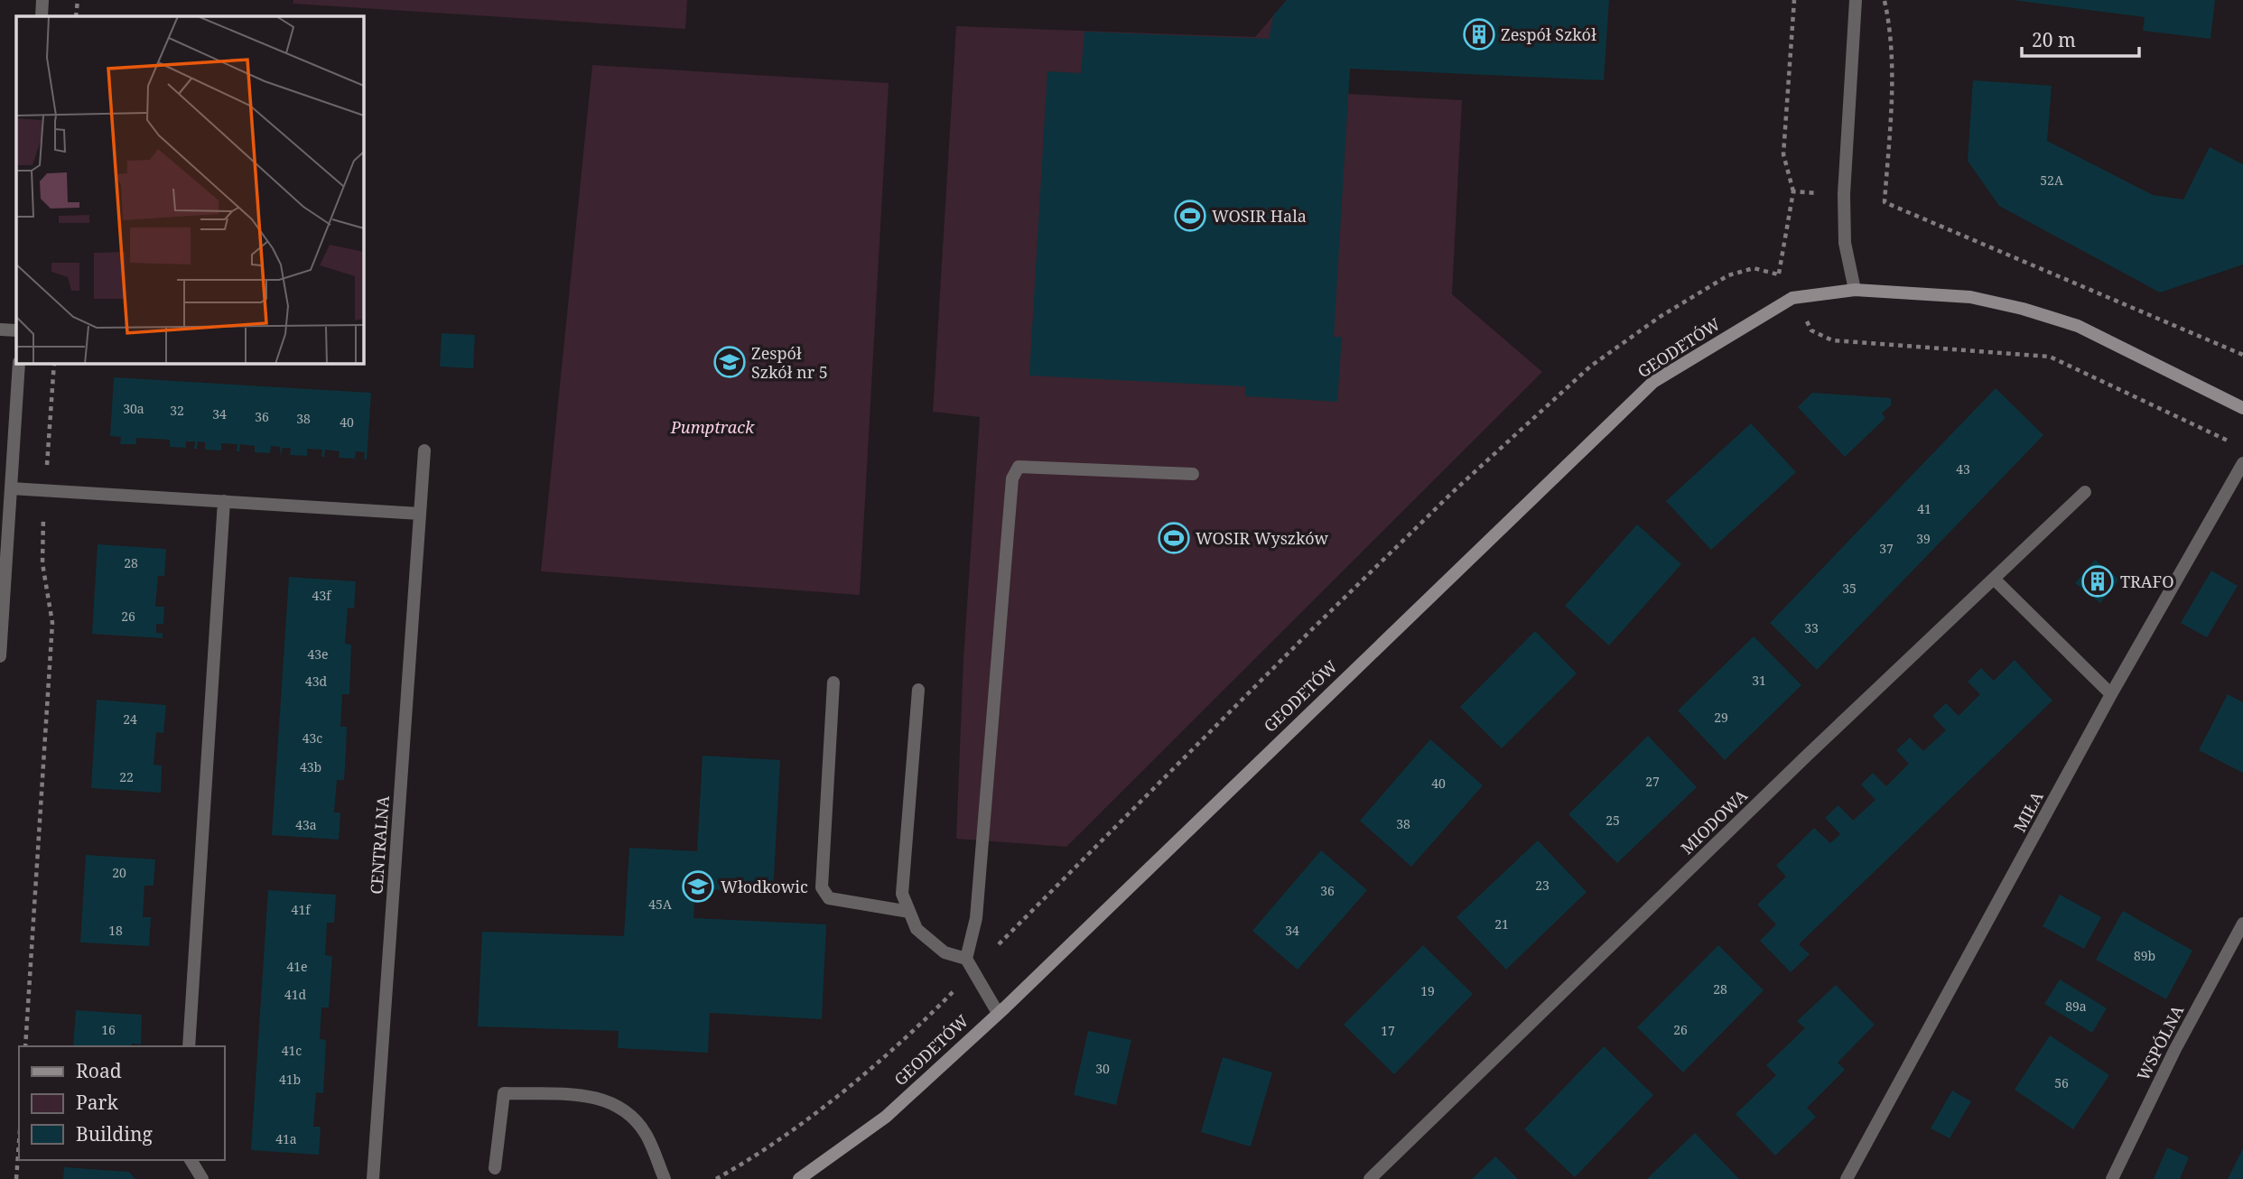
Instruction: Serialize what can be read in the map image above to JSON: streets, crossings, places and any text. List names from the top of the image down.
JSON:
{
  "streets": {
    "street": [
      "GEODETÓW",
      "MIŁA",
      "MIODOWA",
      "CENTRALNA",
      "WSPÓLNA"
    ]
  },
  "parks": ["Pumptrack"],
  "places": {
    "building": ["Zespół Szkół", "TRAFO"],
    "sports": ["WOSIR Hala", "WOSIR Wyszków"],
    "school or university": ["Zespół Szkół nr 5", "Włodkowic"]
  },
  "house_numbers": [
    "52A",
    "30a",
    "32",
    "34",
    "36",
    "38",
    "40",
    "43",
    "41",
    "39",
    "37",
    "28",
    "35",
    "43f",
    "26",
    "33",
    "43e",
    "31",
    "43d",
    "29",
    "24",
    "43c",
    "43b",
    "22",
    "27",
    "40",
    "25",
    "38",
    "43a",
    "20",
    "23",
    "36",
    "45A",
    "41f",
    "21",
    "18",
    "34",
    "89b",
    "41e",
    "28",
    "19",
    "41d",
    "89a",
    "16",
    "26",
    "17",
    "41c",
    "30",
    "41b",
    "56",
    "41a"
  ],
  "legend": ["Road", "Park", "Building"],
  "scale_bar": "20 m"
}
